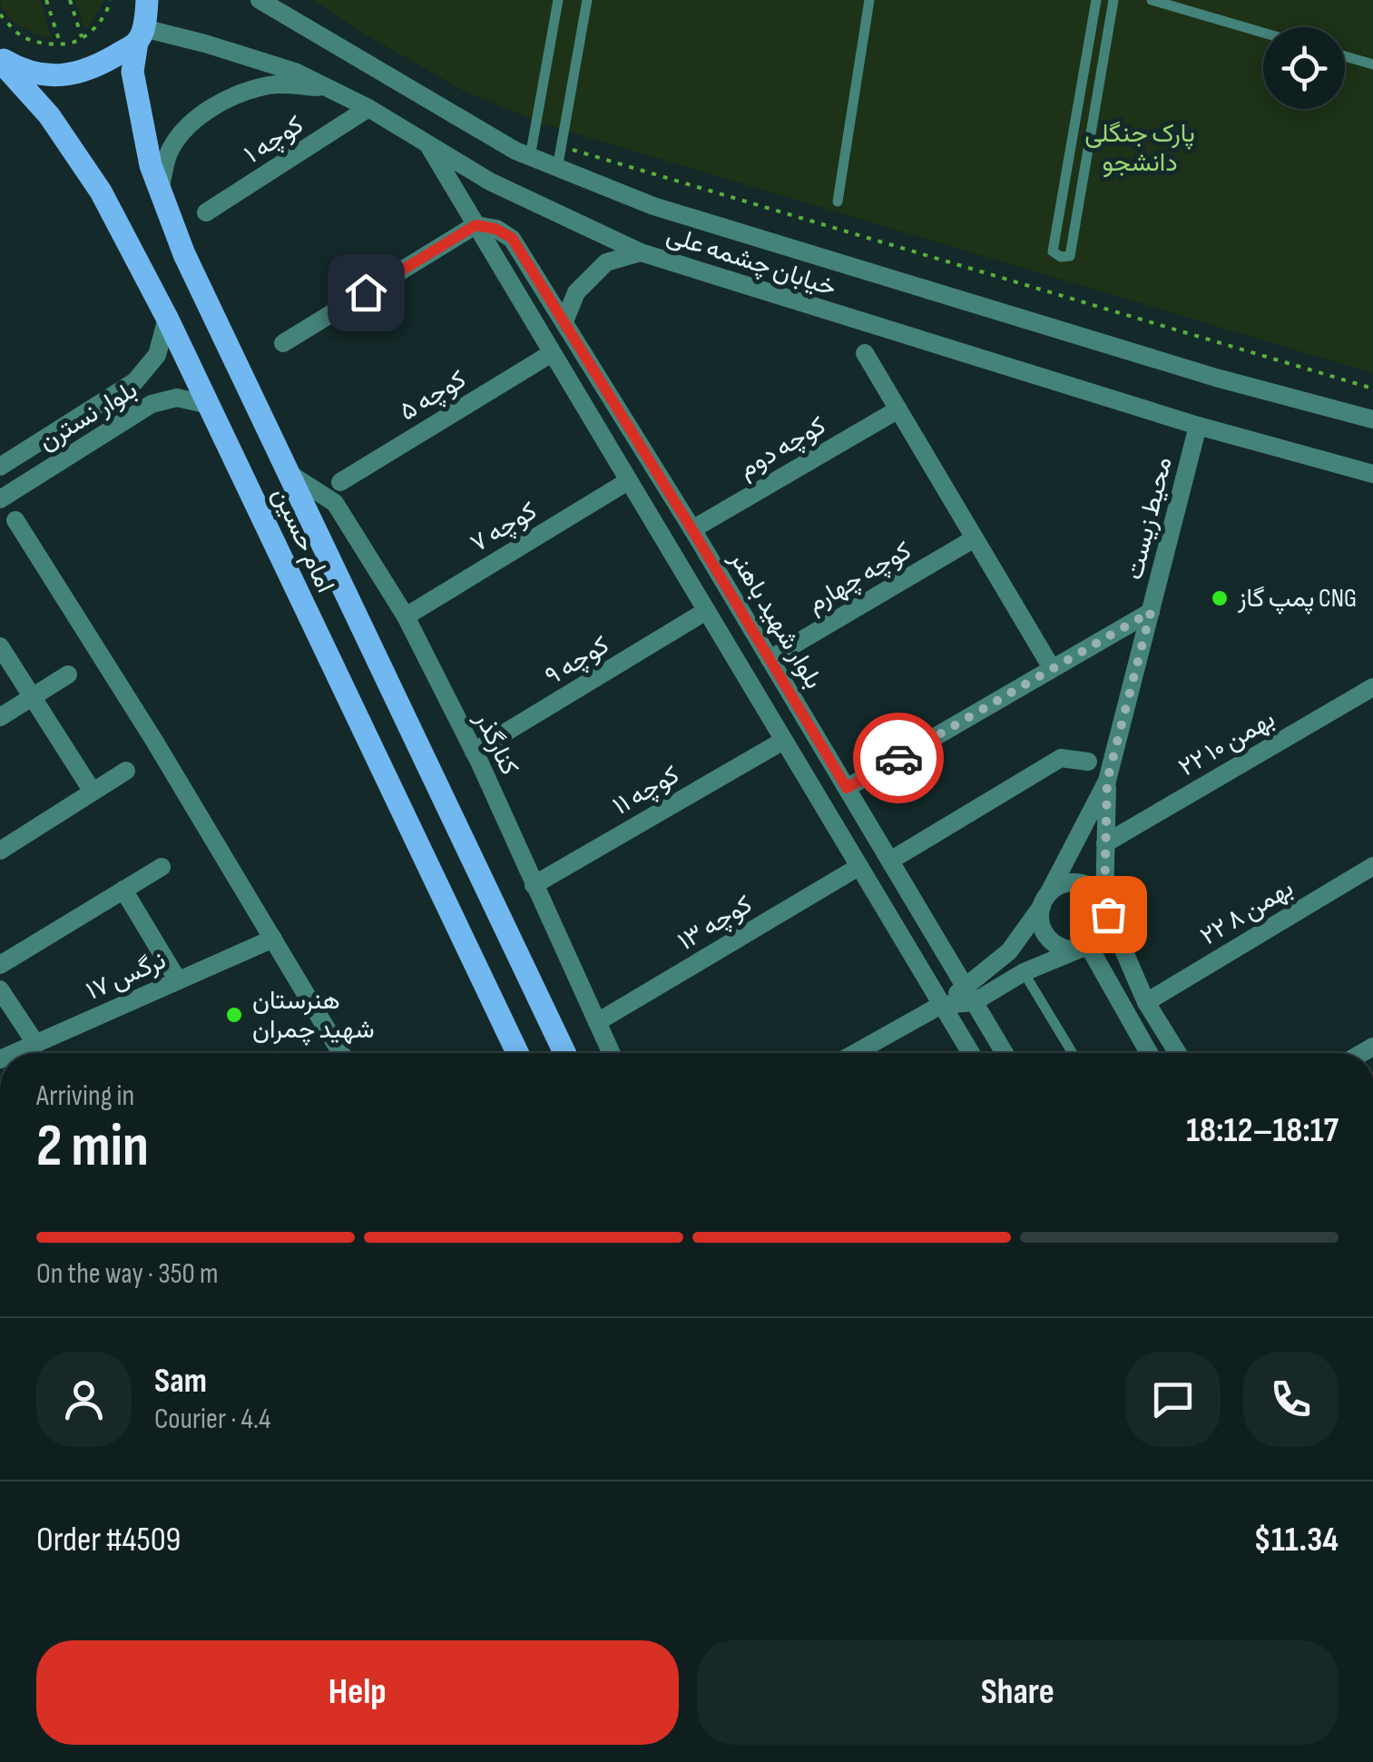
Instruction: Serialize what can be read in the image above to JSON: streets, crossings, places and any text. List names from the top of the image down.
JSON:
{
  "streets": {
    "main road": ["امام حسین"],
    "street": [
      "کوچه ۱",
      "خیابان چشمه علی",
      "کوچه ۵",
      "بلوار نسترن",
      "کوچه دوم",
      "محیط زیست",
      "کوچه ۷",
      "کوچه چهارم",
      "بلوار شهید باهنر",
      "کوچه ۹",
      "کنارگذر",
      "۲۲ بهمن ۱۰",
      "کوچه ۱۱",
      "۲۲ بهمن ۸",
      "کوچه ۱۳",
      "نرگس ۱۷"
    ]
  },
  "crossings": [
    ["کوچه ۱", "خیابان چشمه علی"],
    ["خیابان چشمه علی", "محیط زیست"],
    ["خیابان چشمه علی", "امام حسین"],
    ["بلوار نسترن", "امام حسین"],
    ["کوچه دوم", "بلوار شهید باهنر"],
    ["محیط زیست", "بلوار شهید باهنر"],
    ["محیط زیست", "۲۲ بهمن ۱۰"],
    ["کوچه ۷", "کنارگذر"],
    ["امام حسین", "کنارگذر"],
    ["کوچه چهارم", "بلوار شهید باهنر"],
    ["کوچه ۹", "کنارگذر"],
    ["کنارگذر", "کوچه ۱۱"],
    ["کنارگذر", "کوچه ۱۳"]
  ],
  "parks": ["پارک جنگلی دانشجو"],
  "places": ["پمپ گاز CNG", "هنرستان شهید چمران"],
  "page": {
    "heading": ["2 min", "Arriving in", "18:12–18:17"],
    "panel": [
      "Sam",
      "Courier · 4.4",
      "Order #4509",
      "$11.34"
    ],
    "bar": "On the way · 350 m",
    "buttons": ["Help", "Share"]
  }
}
